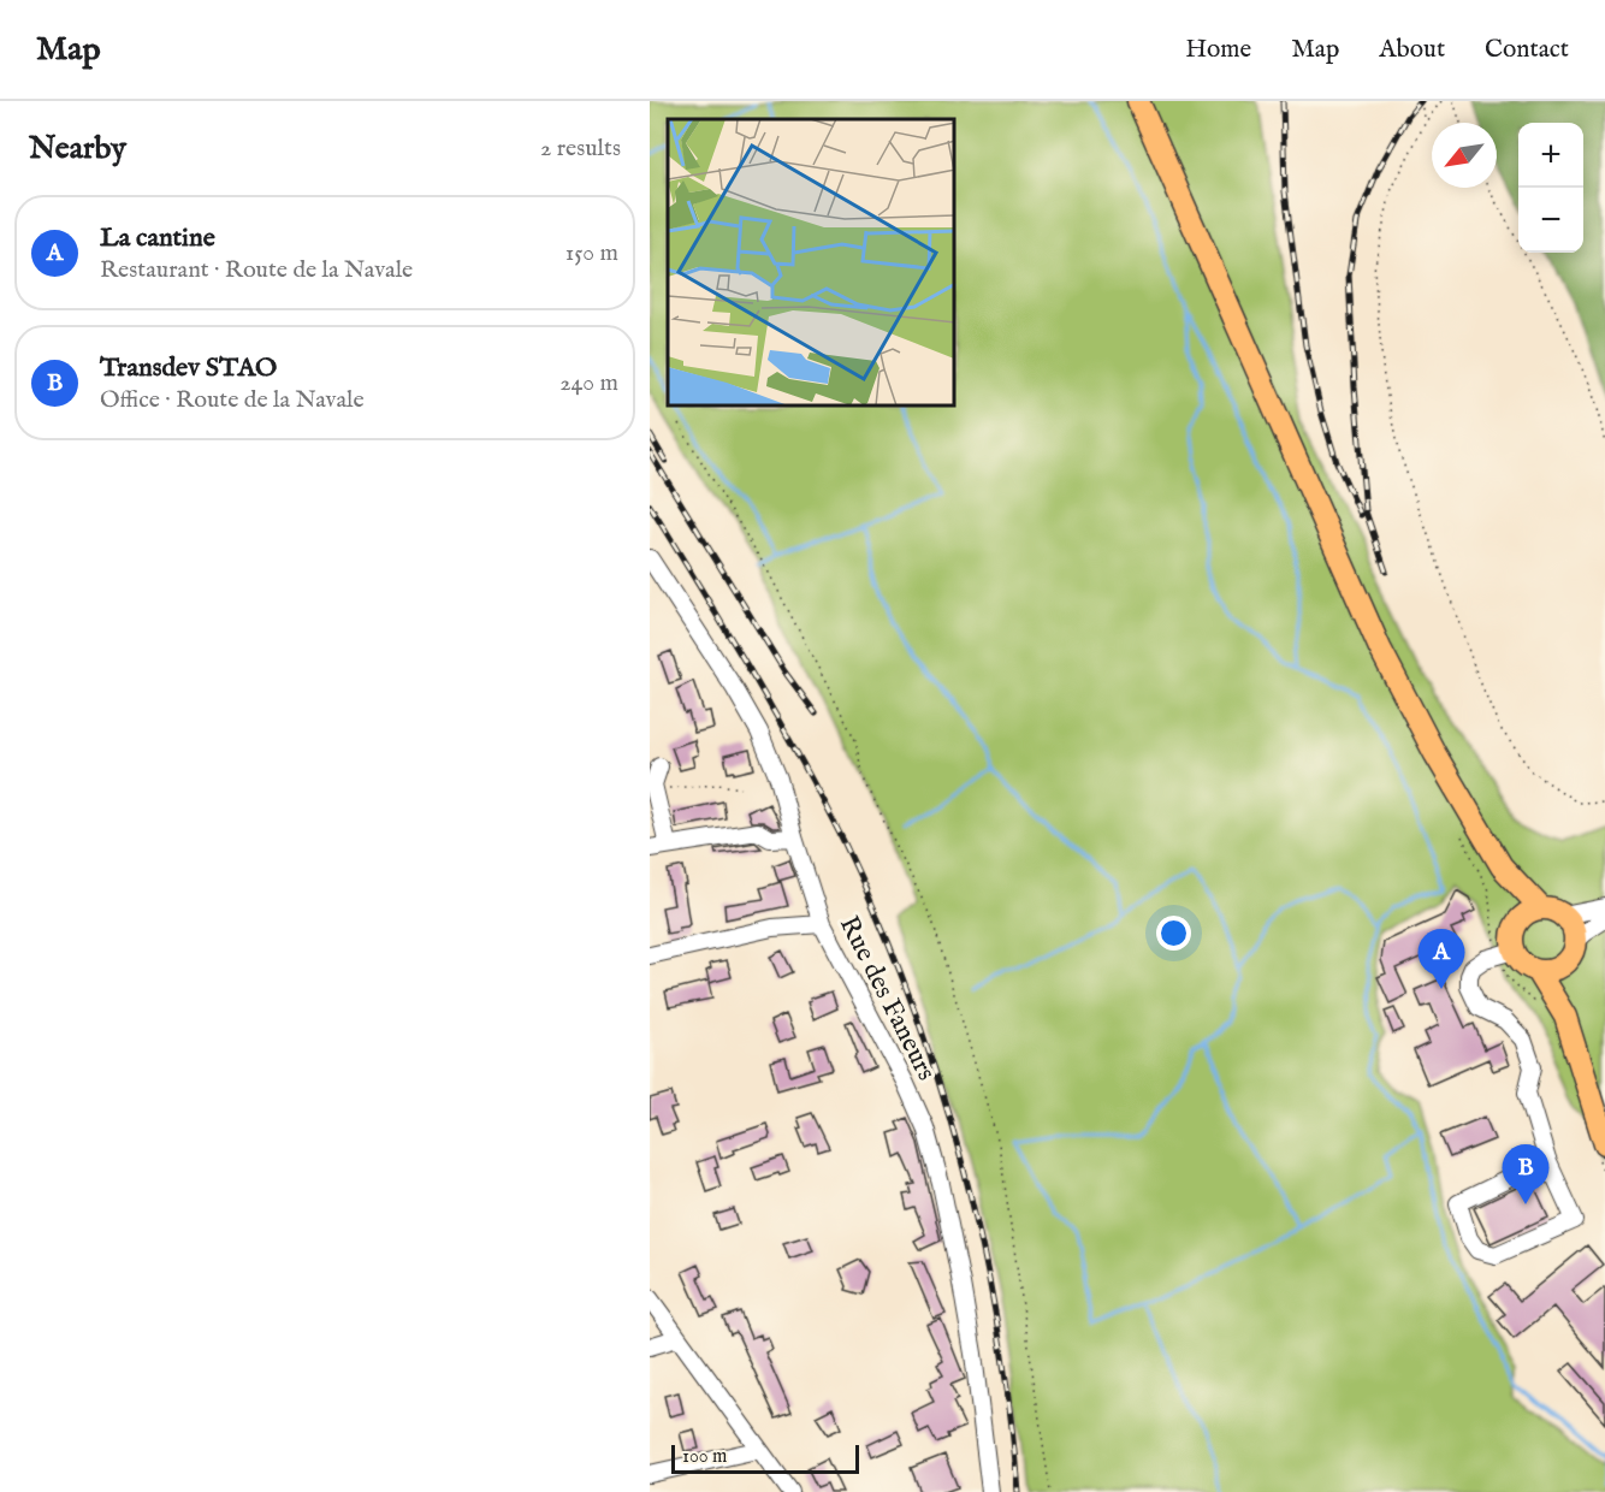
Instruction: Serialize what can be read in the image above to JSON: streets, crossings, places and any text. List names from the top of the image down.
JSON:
{
  "streets": {
    "street": ["Rue des Faneurs"]
  },
  "scale_bar": "100 m",
  "north": "bottom left",
  "page": {
    "header": "Map",
    "nav": [
      "Home",
      "Map",
      "About",
      "Contact"
    ],
    "heading": ["Nearby", "2 results"],
    "map_buttons": ["+", "−"],
    "list": [
      {
        "mark": "A",
        "name": "La cantine",
        "note": "Restaurant · Route de la Navale",
        "value": "150 m"
      },
      {
        "mark": "B",
        "name": "Transdev STAO",
        "note": "Office · Route de la Navale",
        "value": "240 m"
      }
    ],
    "pins": ["A", "B"],
    "scale": "100 m"
  }
}
